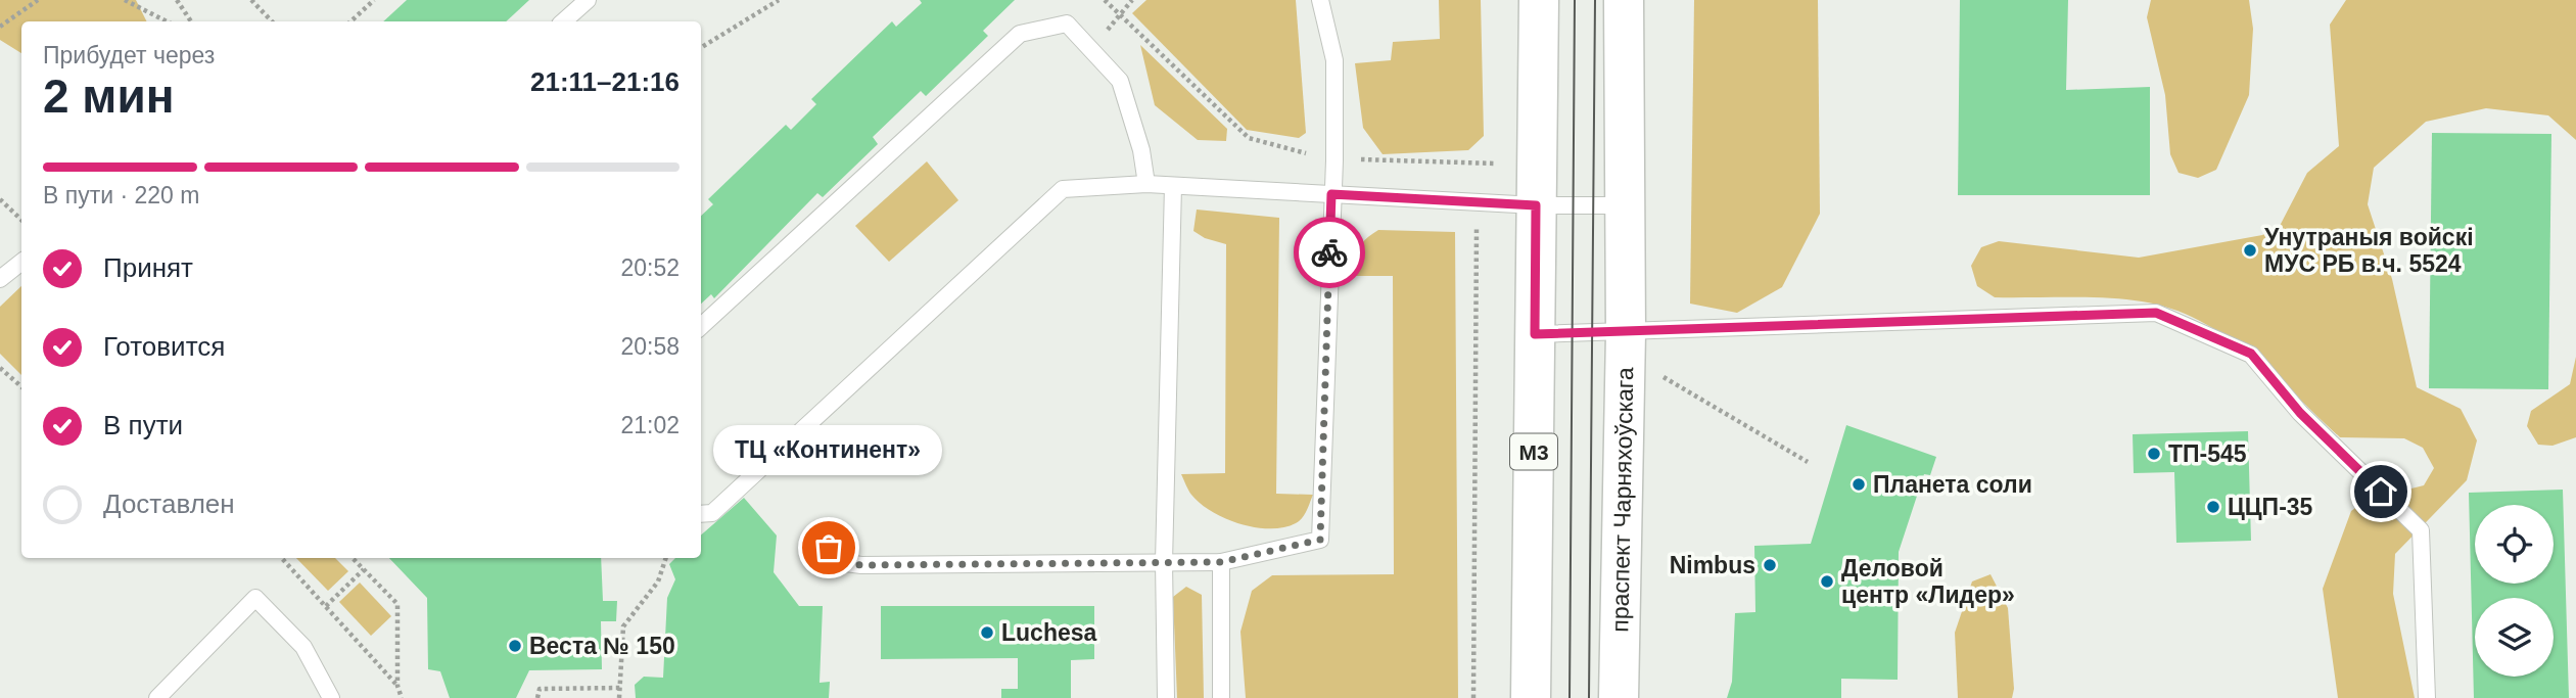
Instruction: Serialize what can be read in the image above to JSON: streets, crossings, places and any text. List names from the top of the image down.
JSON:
{
  "streets": {
    "main road": ["М3", "праспект Чарняхоўскага"]
  },
  "places": [
    "Унутраныя войскі МУС РБ в.ч. 5524",
    "ТП-545",
    "Планета соли",
    "ЦЦП-35",
    "ТЦ «Континент»",
    "Nimbus",
    "Деловой центр «Лидер»",
    "Luchesa",
    "Веста № 150"
  ],
  "page": {
    "heading": ["2 мин", "Прибудет через", "21:11–21:16"],
    "bar": "В пути · 220 m",
    "list": [
      ["Принят", "20:52"],
      ["Готовится", "20:58"],
      ["В пути", "21:02"],
      "Доставлен"
    ],
    "bubble": "ТЦ «Континент»"
  }
}
